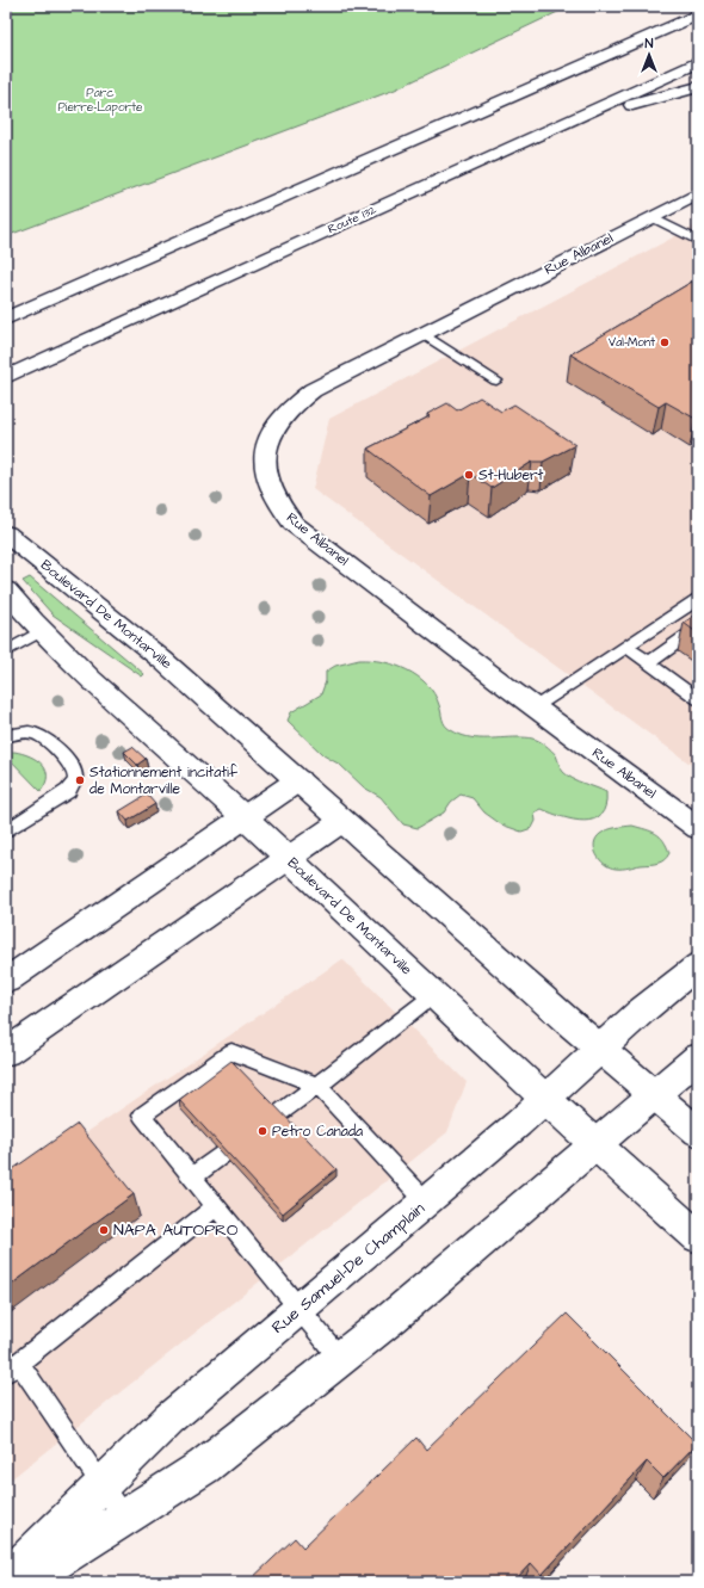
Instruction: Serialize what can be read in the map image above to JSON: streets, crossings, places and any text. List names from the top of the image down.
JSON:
{
  "streets": {
    "main road": [
      "Route 132",
      "Rue Albanel",
      "Boulevard De Montarville",
      "Rue Samuel-De Champlain"
    ]
  },
  "crossings": [
    ["Boulevard De Montarville", "Rue Samuel-De Champlain"]
  ],
  "parks": ["Parc Pierre-Laporte"],
  "places": [
    "Val-Mont",
    "St-Hubert",
    "Stationnement incitatif de Montarville",
    "Petro Canada",
    "NAPA AUTOPRO"
  ],
  "north": "top"
}
